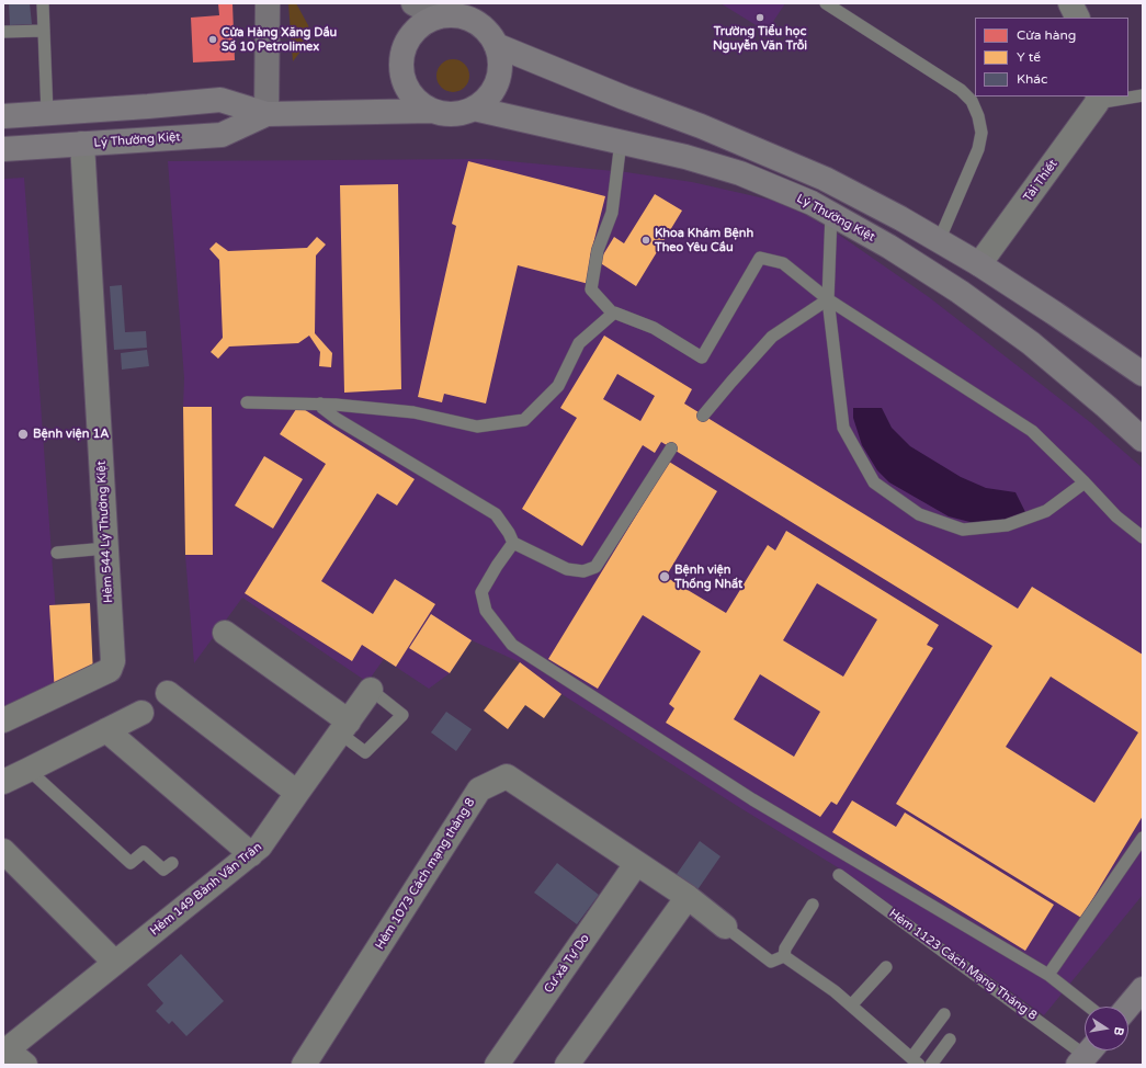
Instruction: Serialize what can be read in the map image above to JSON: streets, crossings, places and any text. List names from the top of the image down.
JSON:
{
  "streets": {
    "main road": ["Lý Thường Kiệt"],
    "street": [
      "Tái Thiết",
      "Hẻm 544 Lý Thường Kiệt",
      "Hẻm 1073 Cách mạng tháng 8",
      "Hẻm 149 Bành Văn Trân",
      "Cư xá Tự Do"
    ],
    "lane": ["Hẻm 1123 Cách Mạng Tháng 8"]
  },
  "crossings": [
    ["Lý Thường Kiệt", "Hẻm 544 Lý Thường Kiệt"],
    ["Hẻm 1073 Cách mạng tháng 8", "Cư xá Tự Do"]
  ],
  "places": [
    "Trường Tiểu học Nguyễn Văn Trỗi",
    "Cửa Hàng Xăng Dầu Số 10 Petrolimex",
    "Khoa Khám Bệnh Theo Yêu Cầu",
    "Bệnh viện 1A",
    "Bệnh viện Thống Nhất"
  ],
  "legend": ["Cửa hàng", "Y tế", "Khác"],
  "north": "right"
}
